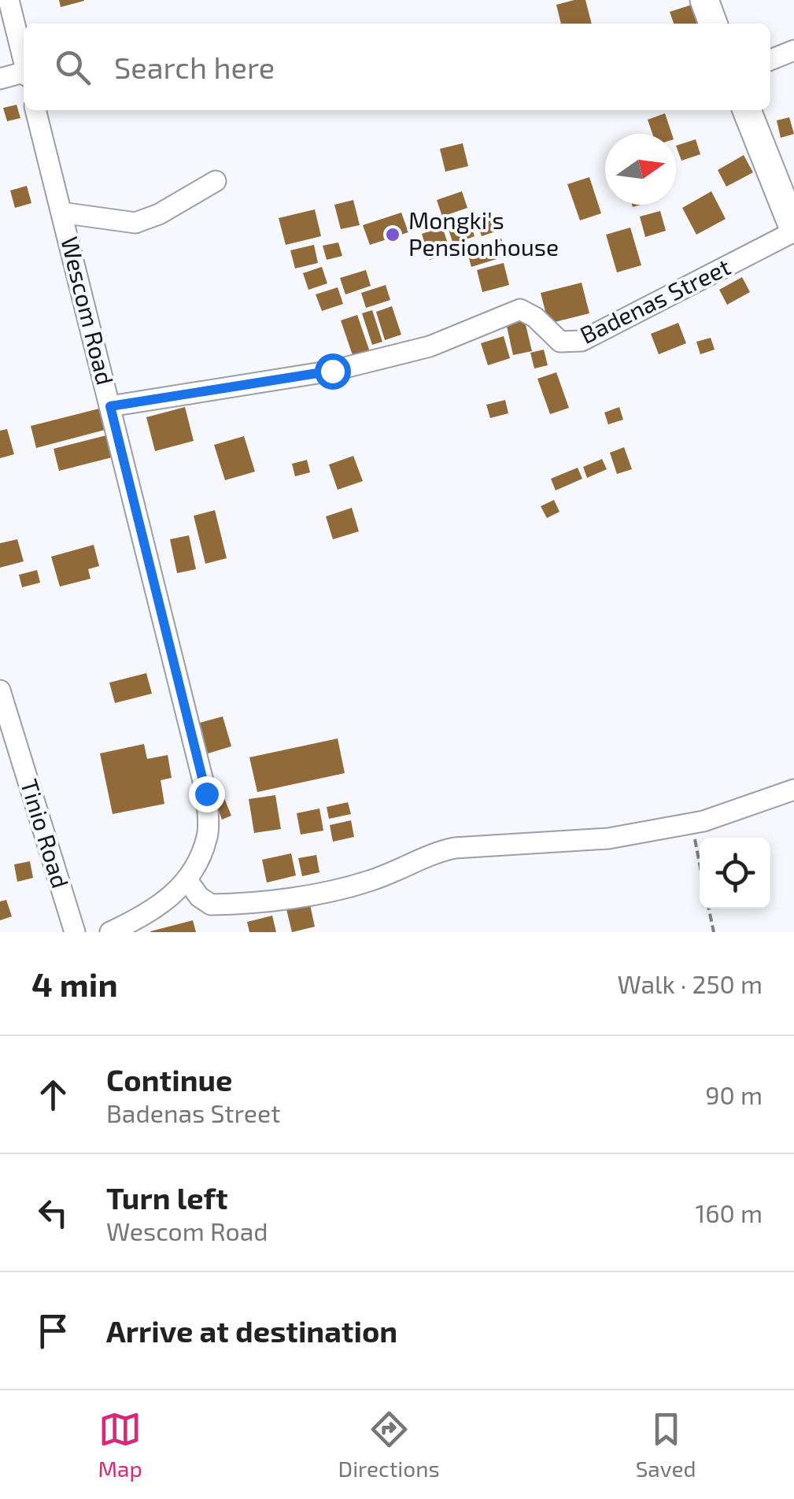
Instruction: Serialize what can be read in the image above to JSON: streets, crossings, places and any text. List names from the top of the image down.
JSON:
{
  "streets": {
    "street": ["Badenas Street", "Wescom Road", "Tinio Road"]
  },
  "crossings": [
    ["Badenas Street", "Wescom Road"]
  ],
  "places": ["Mongki's Pensionhouse"],
  "north": "right",
  "page": {
    "search": "Search here",
    "heading": ["4 min", "Walk · 250 m"],
    "list": [
      ["Continue", "Badenas Street", "90 m"],
      ["Turn left", "Wescom Road", "160 m"],
      "Arrive at destination"
    ],
    "nav": ["Map", "Directions", "Saved"]
  }
}
